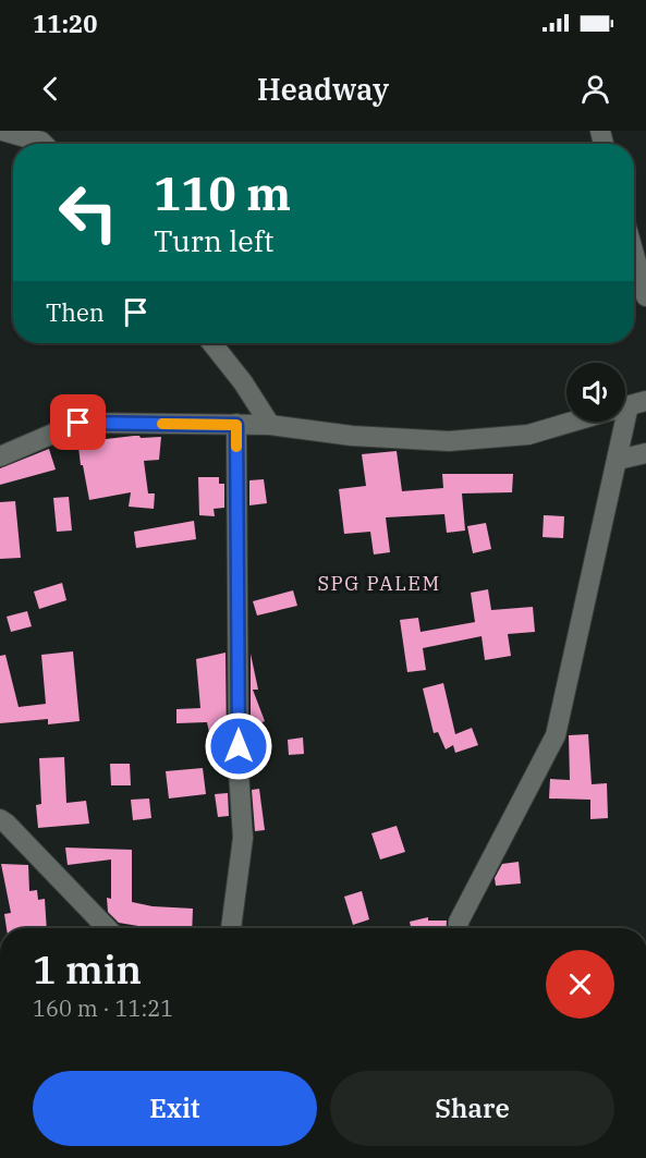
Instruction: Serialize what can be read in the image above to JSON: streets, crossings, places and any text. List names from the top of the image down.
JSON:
{
  "districts": ["SPG PALEM"],
  "page": {
    "status": "11:20",
    "header": "Headway",
    "turn": ["110 m", "Turn left"],
    "then": "Then",
    "heading": ["1 min", "160 m · 11:21"],
    "buttons": ["Exit", "Share"]
  }
}
